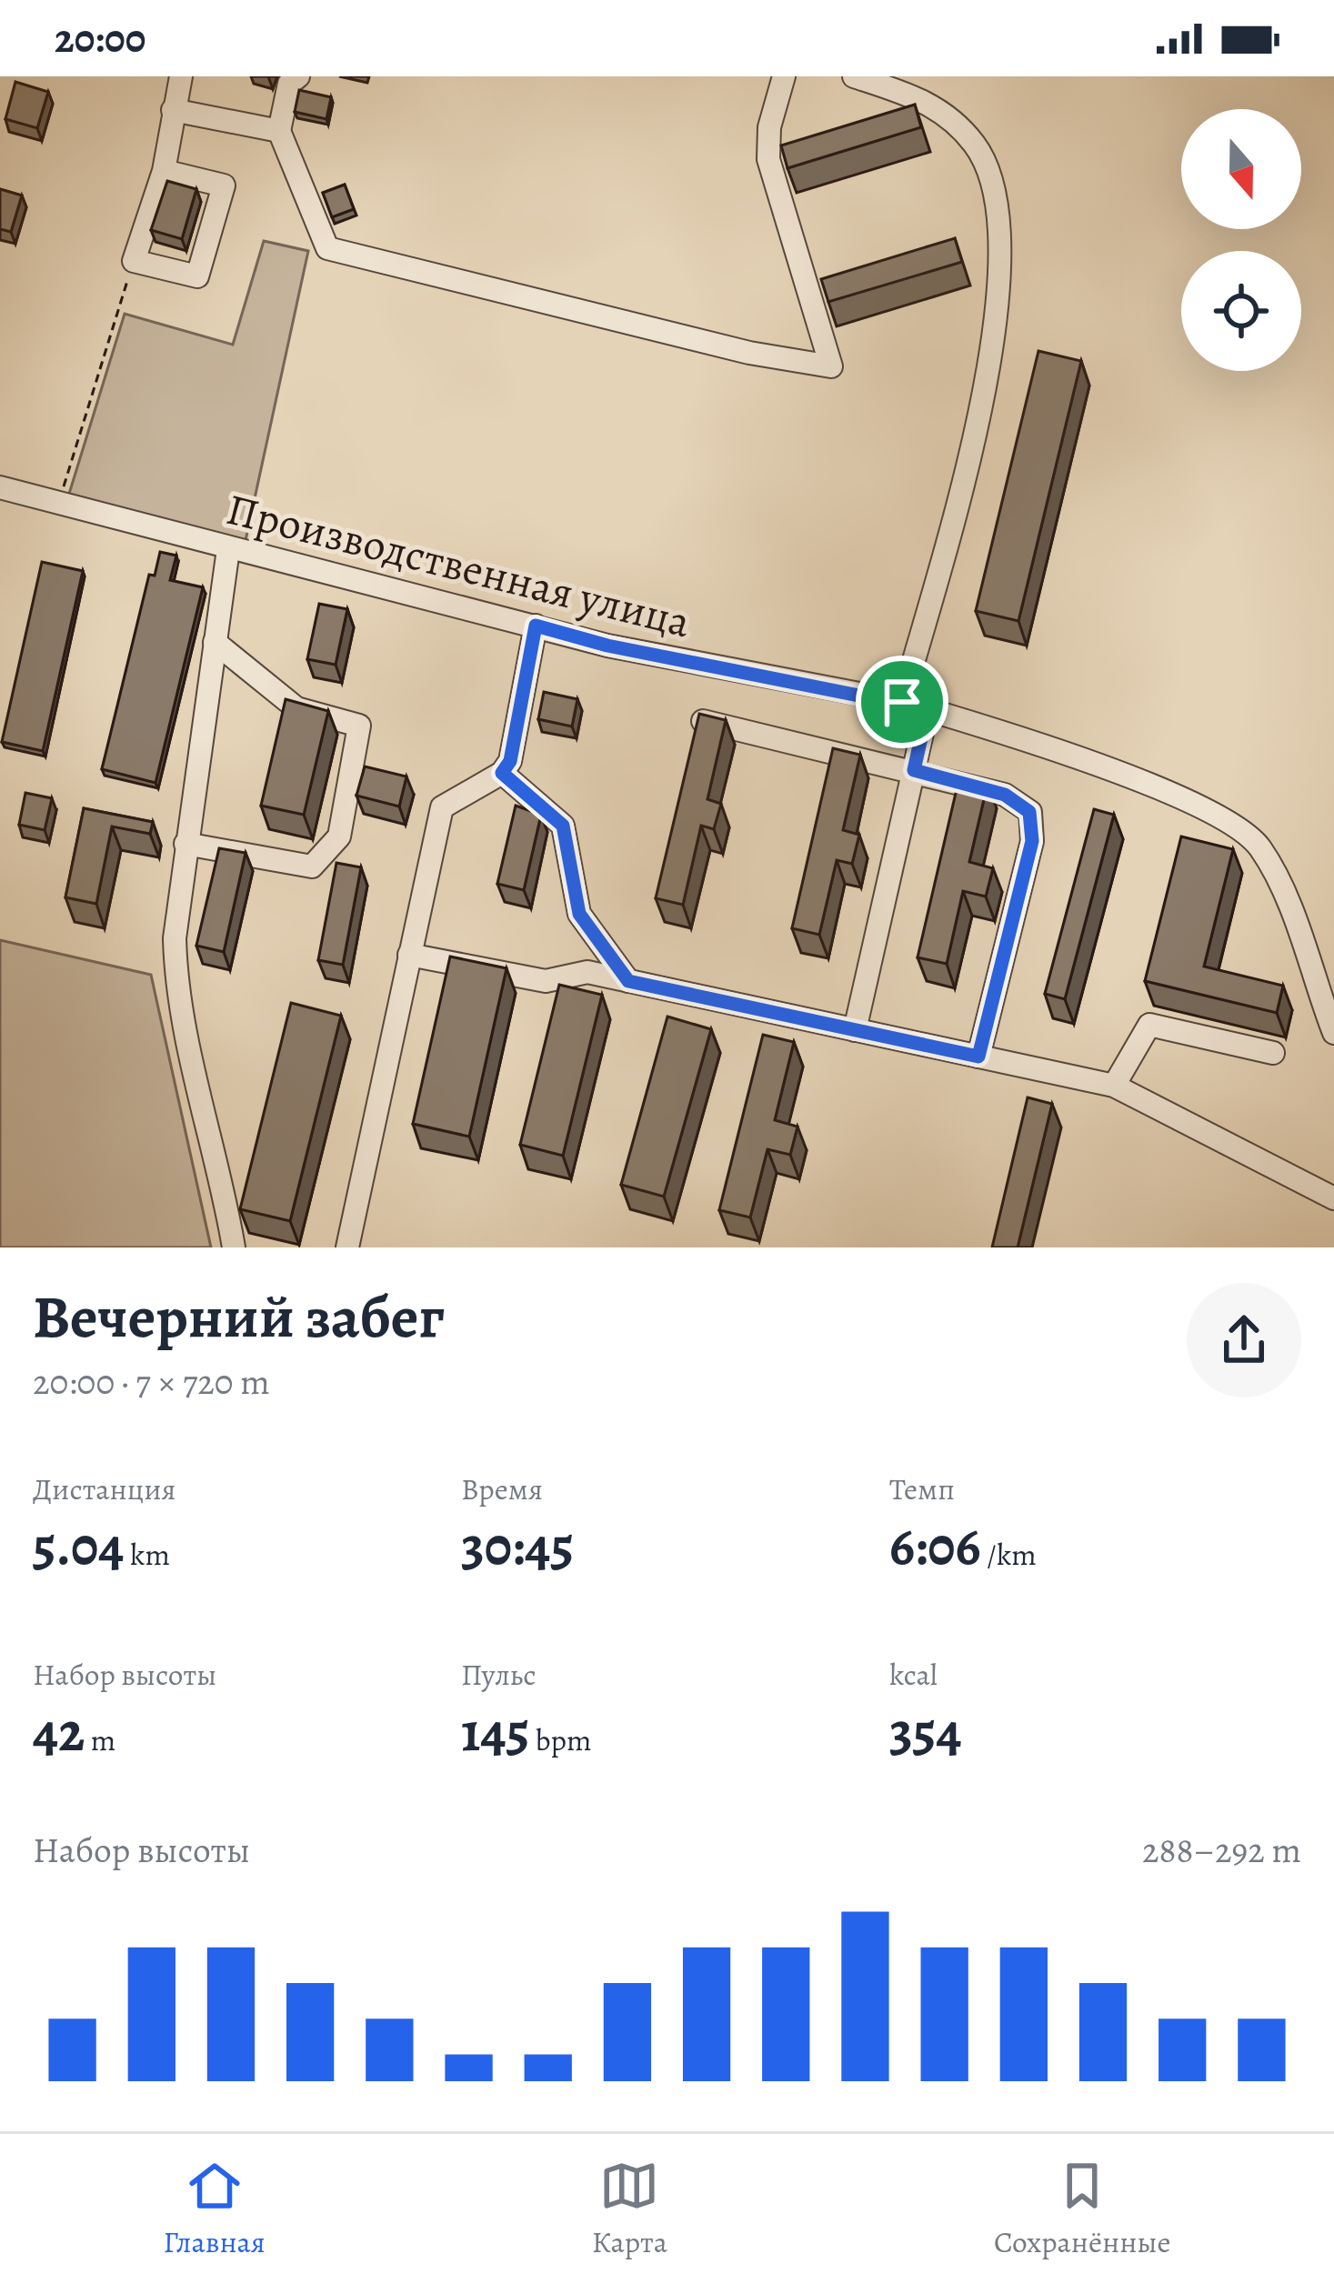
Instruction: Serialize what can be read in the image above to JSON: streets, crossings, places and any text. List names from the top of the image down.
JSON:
{
  "streets": {
    "street": ["Производственная улица"]
  },
  "north": "bottom",
  "page": {
    "status": "20:00",
    "heading": ["Вечерний забег", "20:00 · 7 × 720 m"],
    "stats": [
      ["Дистанция", "5.04 km"],
      ["Время", "30:45"],
      ["Темп", "6:06 /km"],
      ["Набор высоты", "42 m"],
      ["Пульс", "145 bpm"],
      ["kcal", "354"]
    ],
    "chart": ["Набор высоты", "288–292 m"],
    "tabs": ["Главная", "Карта", "Сохранённые"]
  }
}
